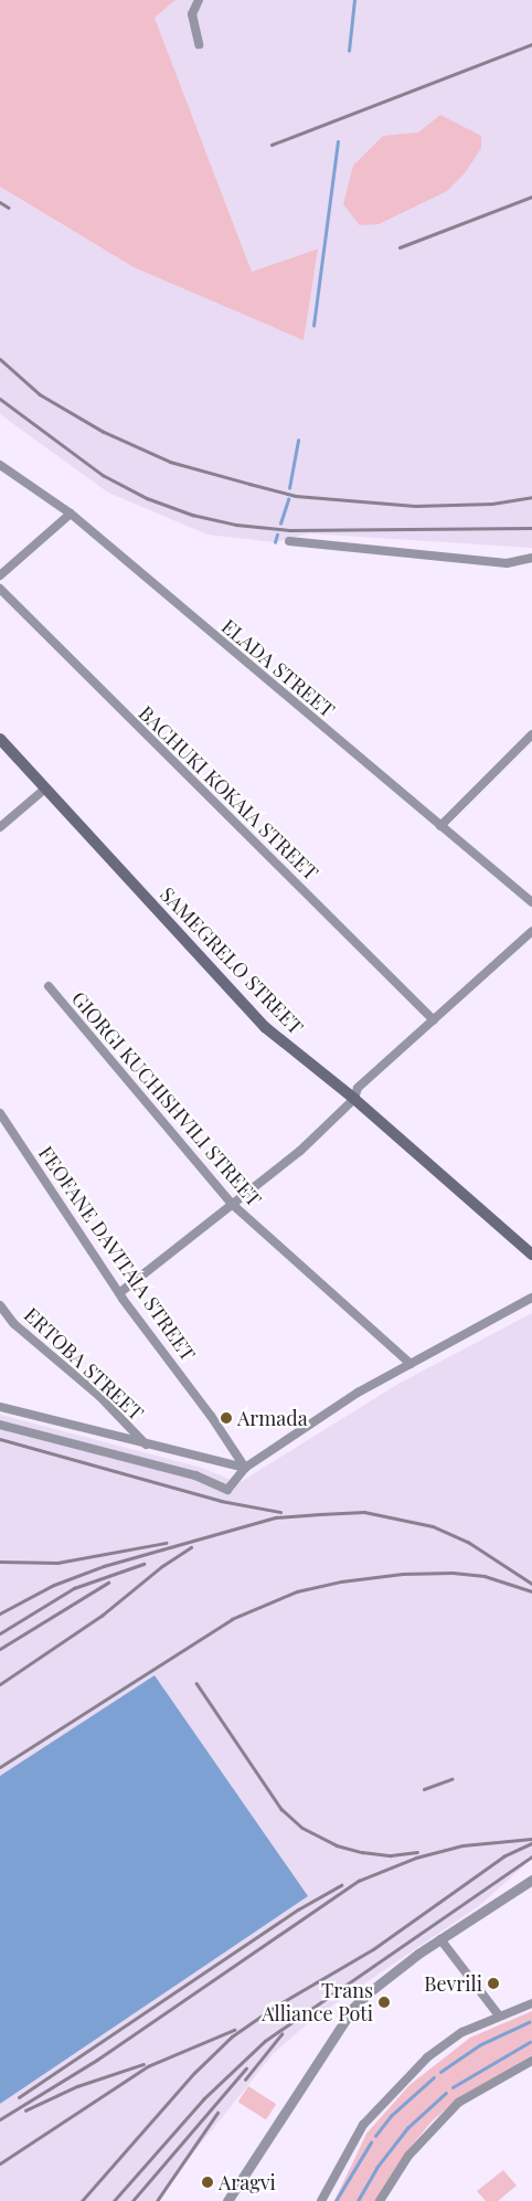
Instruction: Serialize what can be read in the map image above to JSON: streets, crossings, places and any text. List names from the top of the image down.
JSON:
{
  "streets": {
    "main road": ["SAMEGRELO STREET"],
    "street": [
      "ELADA STREET",
      "BACHUKI KOKAIA STREET",
      "GIORGI KUCHISHVILI STREET",
      "FEOFANE DAVITAIA STREET",
      "ERTOBA STREET"
    ]
  },
  "places": [
    "Armada",
    "Bevrili",
    "Trans Alliance Poti",
    "Aragvi"
  ]
}
